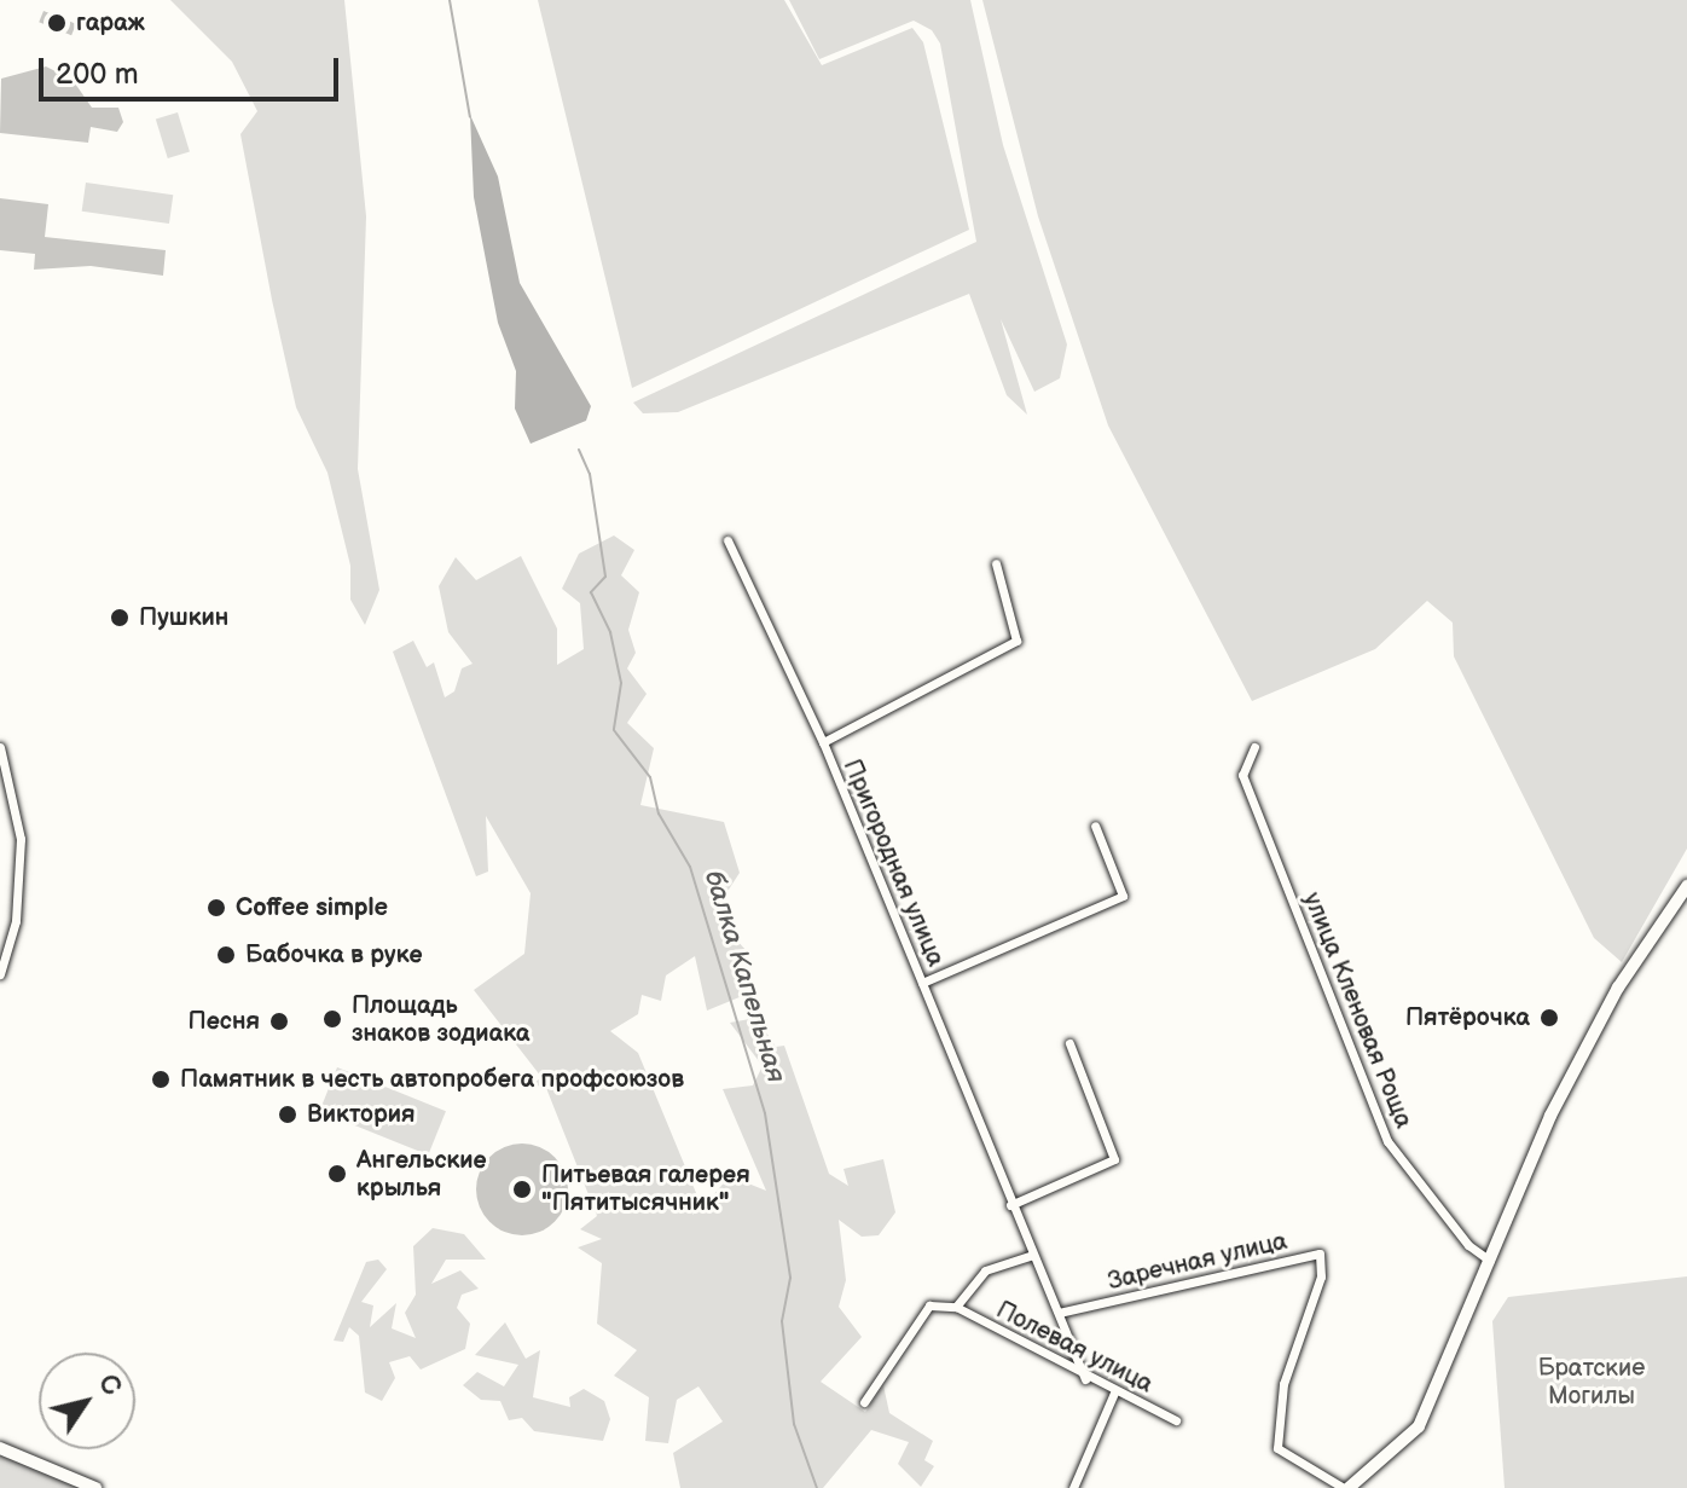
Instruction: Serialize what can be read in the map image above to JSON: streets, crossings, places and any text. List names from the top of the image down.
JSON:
{
  "streets": {
    "street": [
      "Пригородная улица",
      "улица Кленовая Роща",
      "Заречная улица",
      "Полевая улица"
    ]
  },
  "crossings": [
    ["Пригородная улица", "Заречная улица"],
    ["Пригородная улица", "Полевая улица"]
  ],
  "water": ["балка Капельная"],
  "parks": ["Братские Могилы"],
  "places": [
    "гараж",
    "Пушкин",
    "Coffee simple",
    "Бабочка в руке",
    "Пятёрочка",
    "Площадь знаков зодиака",
    "Песня",
    "Памятник в честь автопробега профсоюзов",
    "Виктория",
    "Ангельские крылья",
    "Питьевая галерея \"Пятитысячник\""
  ],
  "scale_bar": "200 m",
  "north": "top right"
}
